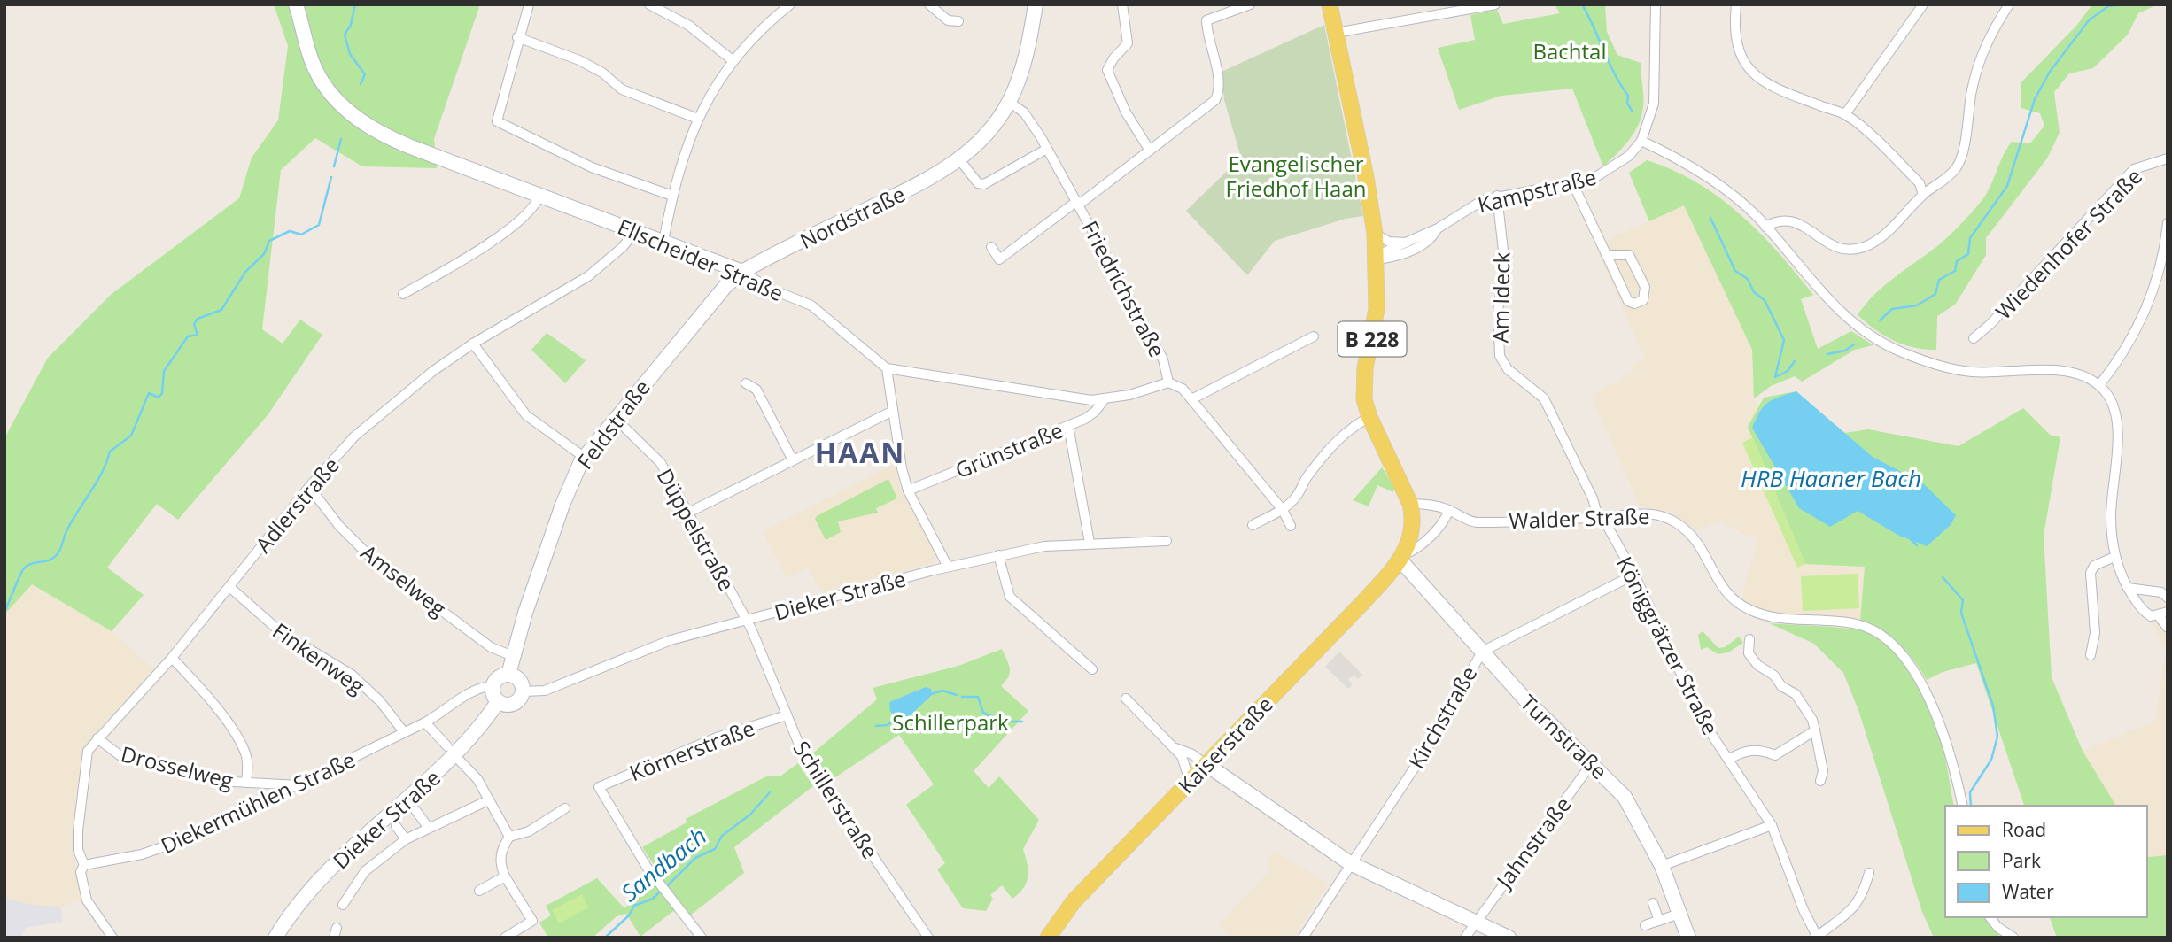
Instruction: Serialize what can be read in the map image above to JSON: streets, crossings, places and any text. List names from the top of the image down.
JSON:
{
  "streets": {
    "main road": ["B 228", "Kaiserstraße"],
    "street": [
      "Kampstraße",
      "Nordstraße",
      "Wiedenhofer Straße",
      "Ellscheider Straße",
      "Friedrichstraße",
      "Am Ideck",
      "Feldstraße",
      "Grünstraße",
      "Adlerstraße",
      "Walder Straße",
      "Düppelstraße",
      "Amselweg",
      "Dieker Straße",
      "Königgrätzer Straße",
      "Finkenweg",
      "Kirchstraße",
      "Turnstraße",
      "Körnerstraße",
      "Drosselweg",
      "Schillerstraße",
      "Diekermühlen Straße",
      "Jahnstraße"
    ]
  },
  "crossings": [
    ["Kampstraße", "Am Ideck"],
    ["Kampstraße", "B 228"],
    ["Nordstraße", "Ellscheider Straße"],
    ["Nordstraße", "Friedrichstraße"],
    ["Nordstraße", "Feldstraße"],
    ["Ellscheider Straße", "Feldstraße"],
    ["Ellscheider Straße", "Adlerstraße"],
    ["Am Ideck", "Walder Straße"],
    ["Am Ideck", "Königgrätzer Straße"],
    ["B 228", "Walder Straße"],
    ["B 228", "Turnstraße"],
    ["B 228", "Kaiserstraße"],
    ["Feldstraße", "Düppelstraße"],
    ["Feldstraße", "Amselweg"],
    ["Feldstraße", "Dieker Straße"],
    ["Feldstraße", "Diekermühlen Straße"],
    ["Adlerstraße", "Amselweg"],
    ["Adlerstraße", "Finkenweg"],
    ["Adlerstraße", "Drosselweg"],
    ["Adlerstraße", "Diekermühlen Straße"],
    ["Walder Straße", "Königgrätzer Straße"],
    ["Walder Straße", "Kaiserstraße"],
    ["Düppelstraße", "Dieker Straße"],
    ["Düppelstraße", "Schillerstraße"],
    ["Dieker Straße", "Schillerstraße"],
    ["Dieker Straße", "Diekermühlen Straße"],
    ["Königgrätzer Straße", "Kirchstraße"],
    ["Finkenweg", "Diekermühlen Straße"],
    ["Kirchstraße", "Turnstraße"],
    ["Turnstraße", "Kaiserstraße"],
    ["Turnstraße", "Jahnstraße"],
    ["Körnerstraße", "Schillerstraße"],
    ["Drosselweg", "Diekermühlen Straße"]
  ],
  "districts": ["HAAN"],
  "water": ["HRB Haaner Bach", "Sandbach"],
  "parks": ["Bachtal", "Evangelischer Friedhof Haan", "Schillerpark"],
  "legend": ["Road", "Park", "Water"]
}
